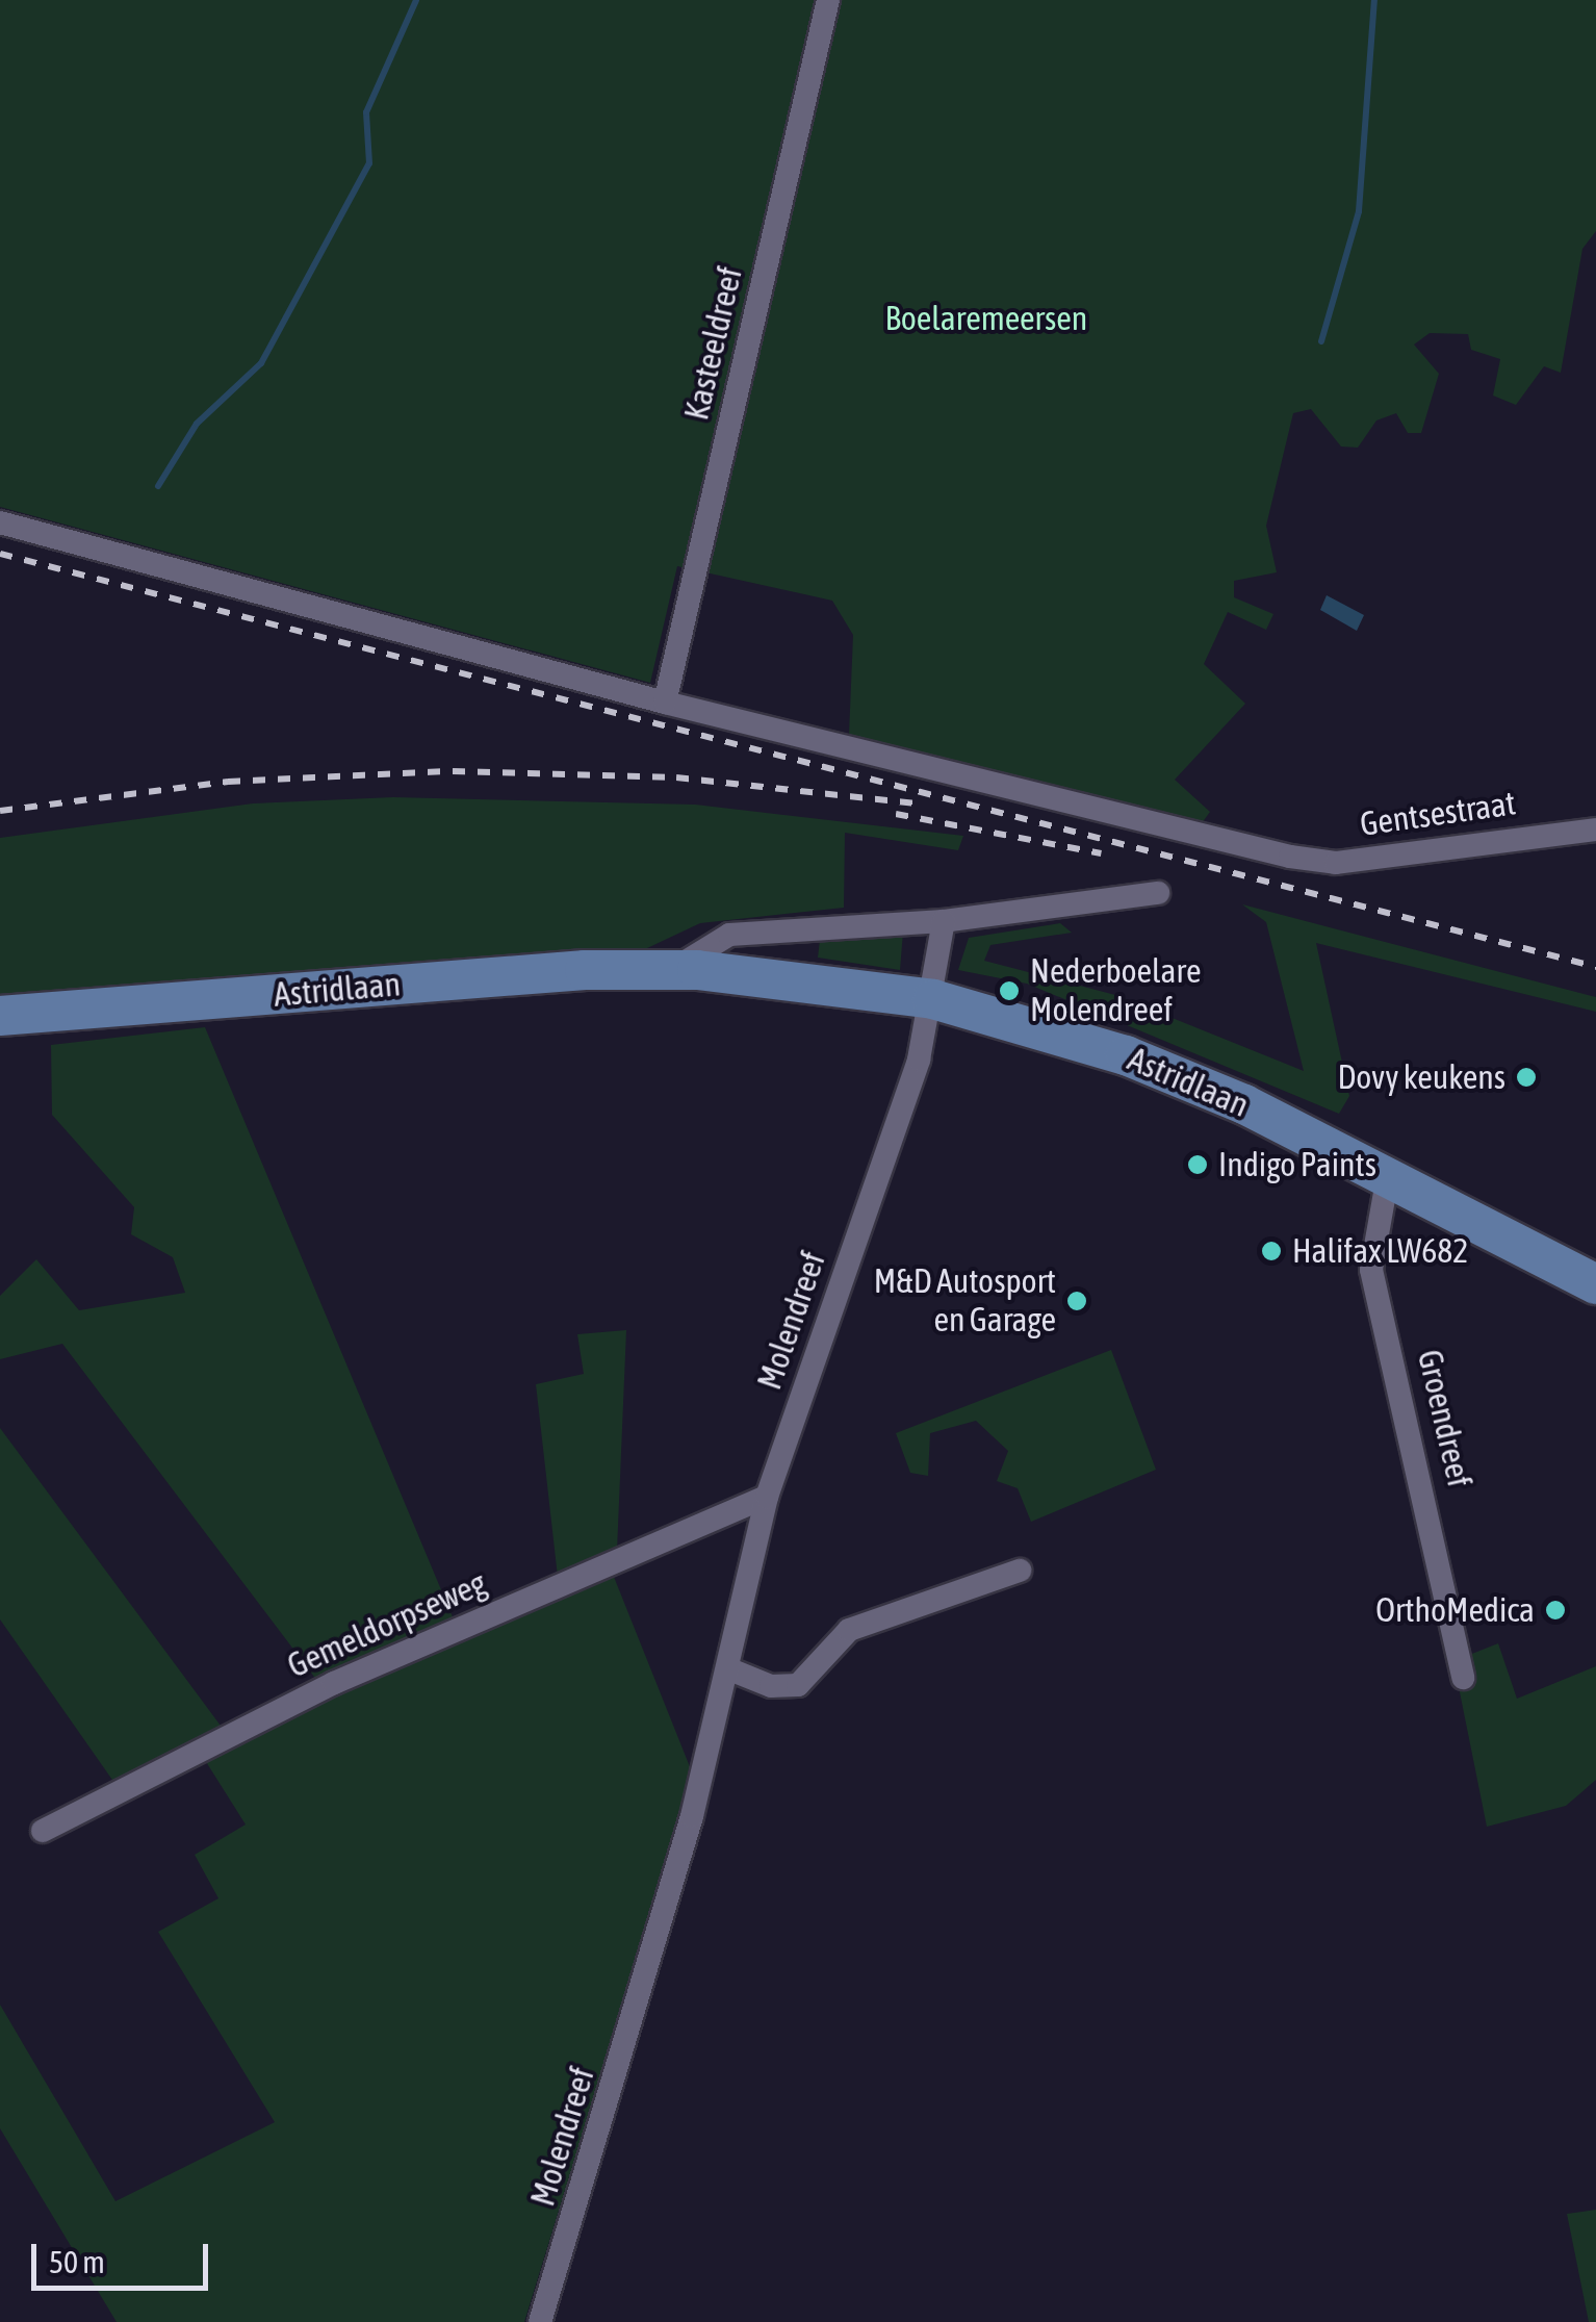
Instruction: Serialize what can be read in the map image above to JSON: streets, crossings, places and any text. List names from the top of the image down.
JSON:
{
  "streets": {
    "main road": ["Astridlaan"],
    "street": [
      "Kasteeldreef",
      "Gentsestraat",
      "Molendreef",
      "Groendreef",
      "Gemeldorpseweg"
    ]
  },
  "crossings": [
    ["Kasteeldreef", "Gentsestraat"],
    ["Astridlaan", "Molendreef"],
    ["Astridlaan", "Groendreef"],
    ["Molendreef", "Gemeldorpseweg"]
  ],
  "parks": ["Boelaremeersen"],
  "places": [
    "Nederboelare Molendreef",
    "Dovy keukens",
    "Indigo Paints",
    "Halifax LW682",
    "M&D Autosport en Garage",
    "OrthoMedica"
  ],
  "scale_bar": "50 m"
}
